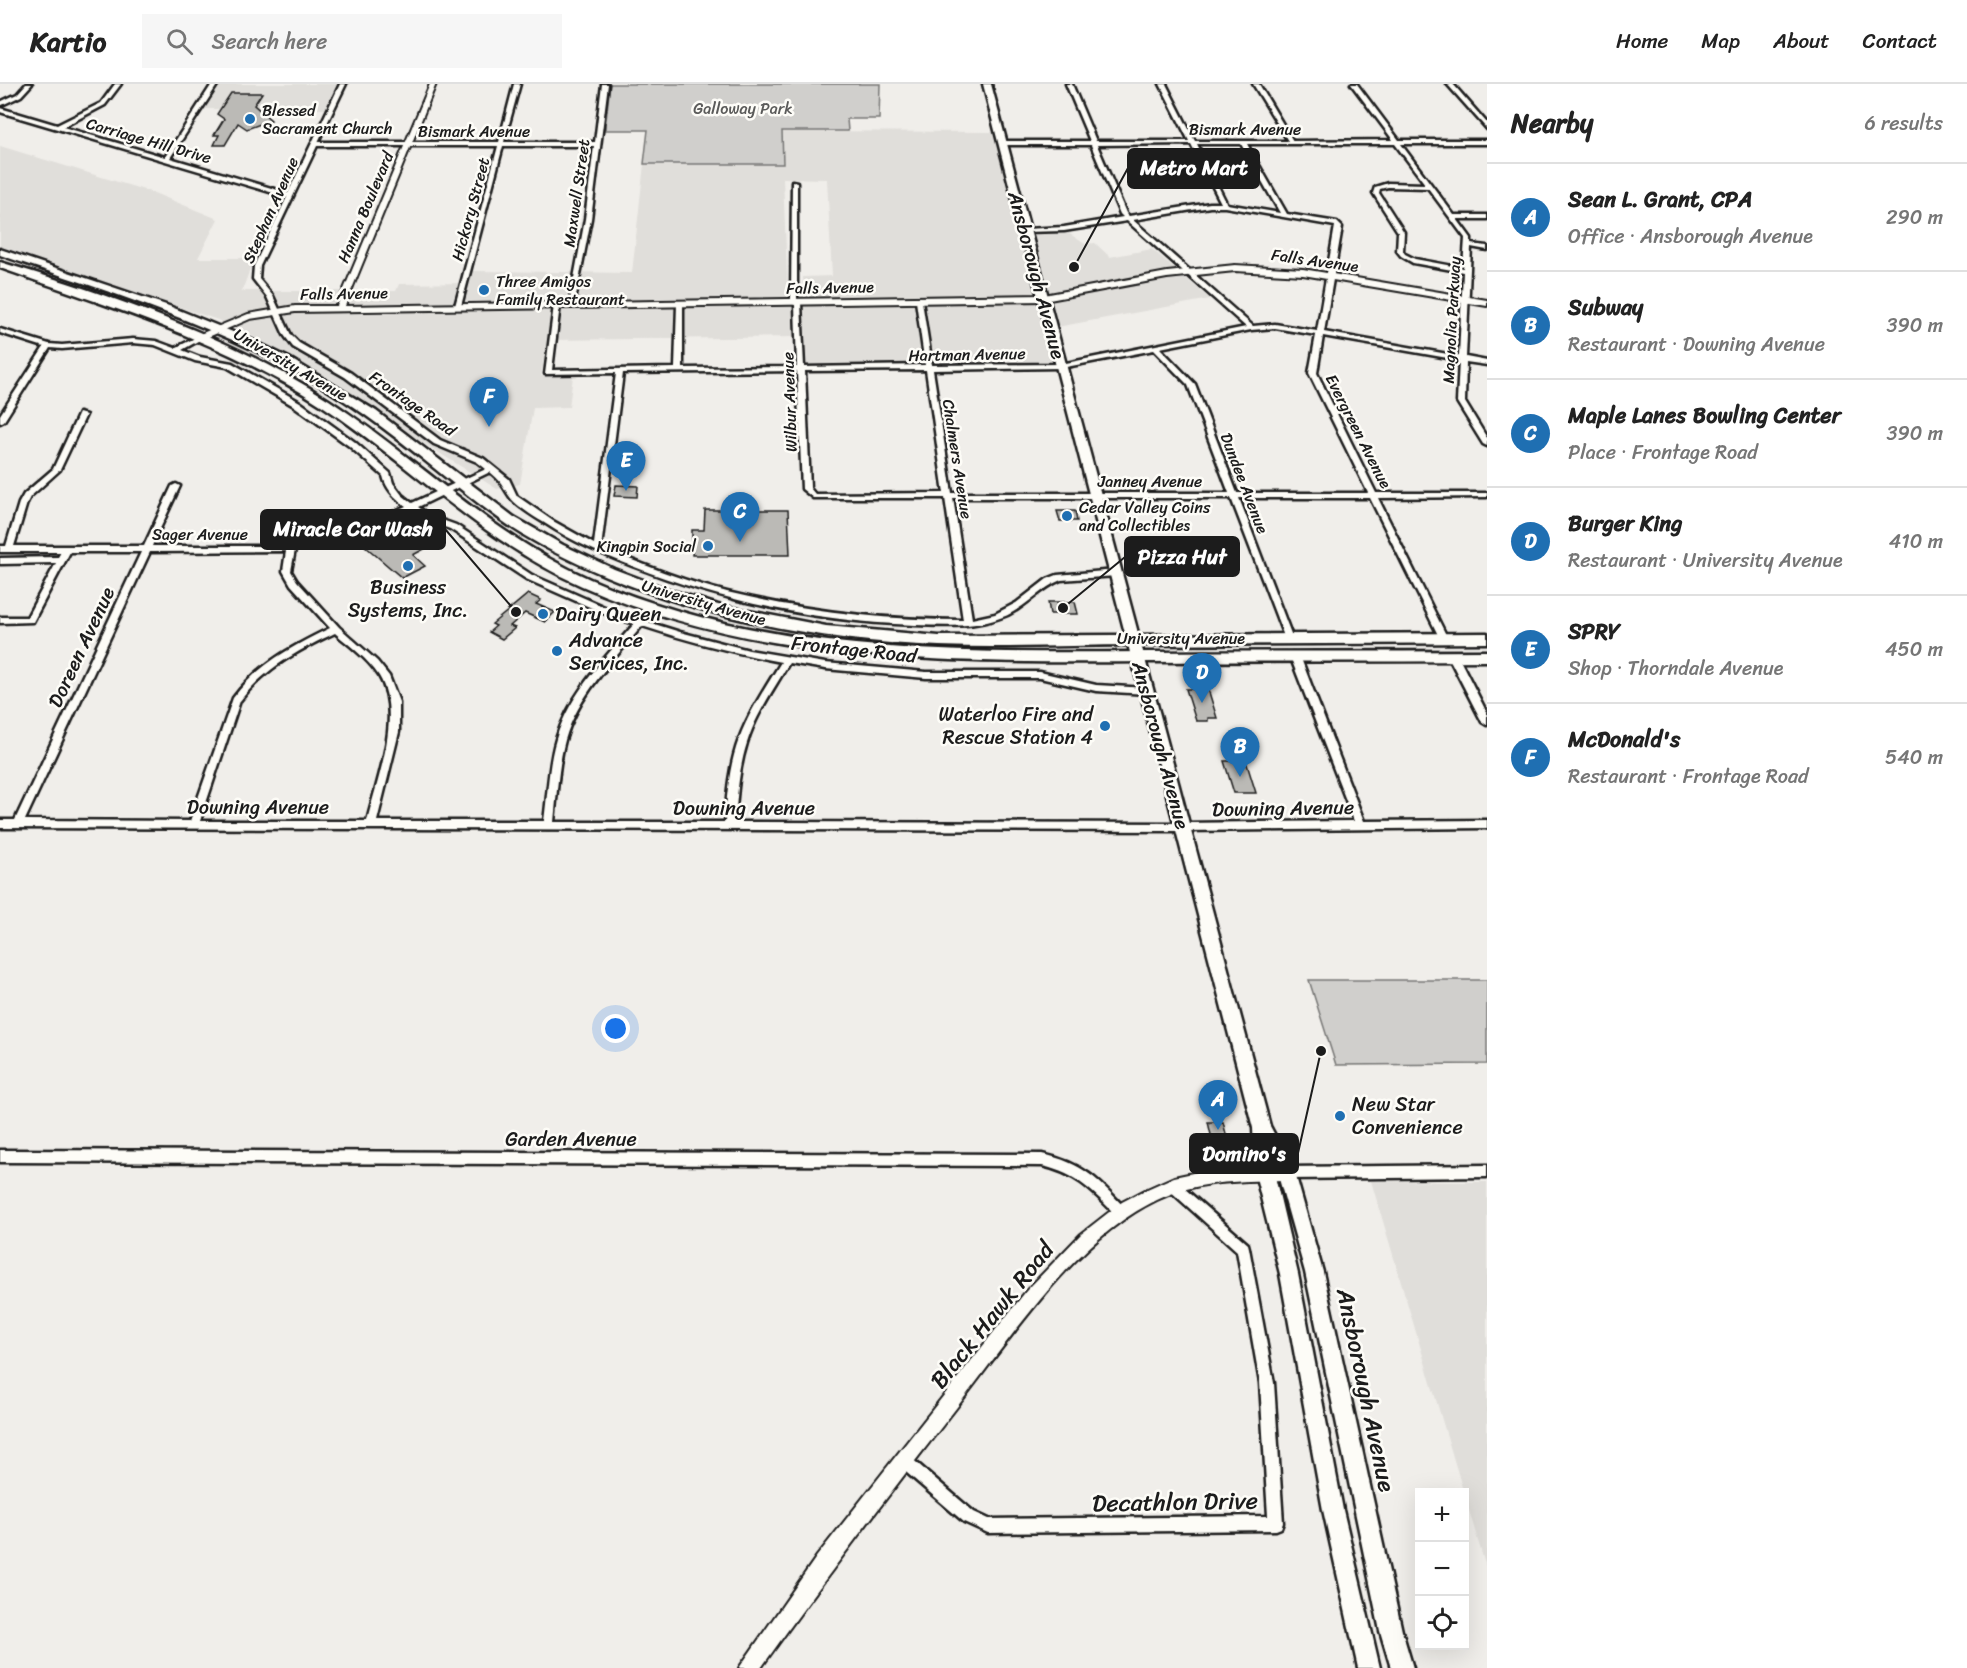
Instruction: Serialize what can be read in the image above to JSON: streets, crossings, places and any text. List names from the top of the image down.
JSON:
{
  "streets": {
    "main road": ["Ansborough Avenue", "University Avenue"],
    "street": [
      "Bismark Avenue",
      "Carriage Hill Drive",
      "Maxwell Street",
      "Hanna Boulevard",
      "Hickory Street",
      "Stephan Avenue",
      "Falls Avenue",
      "Magnolia Parkway",
      "Hartman Avenue",
      "Wilbur Avenue",
      "Frontage Road",
      "Evergreen Avenue",
      "Chalmers Avenue",
      "Janney Avenue",
      "Dundee Avenue",
      "Sager Avenue",
      "Doreen Avenue",
      "Downing Avenue",
      "Garden Avenue",
      "Black Hawk Road",
      "Decathlon Drive"
    ]
  },
  "crossings": [
    ["Bismark Avenue", "Maxwell Street"],
    ["Bismark Avenue", "Hanna Boulevard"],
    ["Bismark Avenue", "Hickory Street"],
    ["Bismark Avenue", "Stephan Avenue"],
    ["Bismark Avenue", "Ansborough Avenue"],
    ["Bismark Avenue", "Magnolia Parkway"],
    ["Carriage Hill Drive", "Stephan Avenue"],
    ["Maxwell Street", "Falls Avenue"],
    ["Hanna Boulevard", "Falls Avenue"],
    ["Hickory Street", "Falls Avenue"],
    ["Stephan Avenue", "Falls Avenue"],
    ["Stephan Avenue", "Frontage Road"],
    ["Falls Avenue", "Ansborough Avenue"],
    ["Falls Avenue", "Magnolia Parkway"],
    ["Falls Avenue", "Hartman Avenue"],
    ["Falls Avenue", "University Avenue"],
    ["Falls Avenue", "Wilbur Avenue"],
    ["Falls Avenue", "Frontage Road"],
    ["Falls Avenue", "Evergreen Avenue"],
    ["Falls Avenue", "Chalmers Avenue"],
    ["Ansborough Avenue", "Hartman Avenue"],
    ["Ansborough Avenue", "University Avenue"],
    ["Ansborough Avenue", "Frontage Road"],
    ["Ansborough Avenue", "Janney Avenue"],
    ["Ansborough Avenue", "Downing Avenue"],
    ["Ansborough Avenue", "Black Hawk Road"],
    ["Magnolia Parkway", "Hartman Avenue"],
    ["Hartman Avenue", "Wilbur Avenue"],
    ["Hartman Avenue", "Evergreen Avenue"],
    ["Hartman Avenue", "Chalmers Avenue"],
    ["Hartman Avenue", "Dundee Avenue"],
    ["University Avenue", "Evergreen Avenue"],
    ["University Avenue", "Dundee Avenue"],
    ["University Avenue", "Sager Avenue"],
    ["Wilbur Avenue", "Janney Avenue"],
    ["Frontage Road", "Chalmers Avenue"],
    ["Frontage Road", "Sager Avenue"],
    ["Evergreen Avenue", "Janney Avenue"],
    ["Chalmers Avenue", "Janney Avenue"],
    ["Janney Avenue", "Dundee Avenue"],
    ["Sager Avenue", "Doreen Avenue"],
    ["Doreen Avenue", "Downing Avenue"],
    ["Garden Avenue", "Black Hawk Road"],
    ["Black Hawk Road", "Decathlon Drive"]
  ],
  "parks": ["Galloway Park"],
  "places": [
    "Blessed Sacrament Church",
    "Metro Mart",
    "Three Amigos Family Restaurant",
    "Cedar Valley Coins and Collectibles",
    "Kingpin Social",
    "Business Systems, Inc.",
    "Pizza Hut",
    "Miracle Car Wash",
    "Dairy Queen",
    "Advance Services, Inc.",
    "Waterloo Fire and Rescue Station 4",
    "Domino's",
    "New Star Convenience"
  ],
  "page": {
    "header": "Kartio",
    "search": "Search here",
    "nav": [
      "Home",
      "Map",
      "About",
      "Contact"
    ],
    "heading": ["Nearby", "6 results"],
    "list": [
      {
        "mark": "A",
        "name": "Sean L. Grant, CPA",
        "note": "Office · Ansborough Avenue",
        "value": "290 m"
      },
      {
        "mark": "B",
        "name": "Subway",
        "note": "Restaurant · Downing Avenue",
        "value": "390 m"
      },
      {
        "mark": "C",
        "name": "Maple Lanes Bowling Center",
        "note": "Place · Frontage Road",
        "value": "390 m"
      },
      {
        "mark": "D",
        "name": "Burger King",
        "note": "Restaurant · University Avenue",
        "value": "410 m"
      },
      {
        "mark": "E",
        "name": "SPRY",
        "note": "Shop · Thorndale Avenue",
        "value": "450 m"
      },
      {
        "mark": "F",
        "name": "McDonald's",
        "note": "Restaurant · Frontage Road",
        "value": "540 m"
      }
    ],
    "pins": [
      "F",
      "E",
      "C",
      "D",
      "B",
      "A"
    ],
    "map_buttons": ["+", "−"]
  }
}
